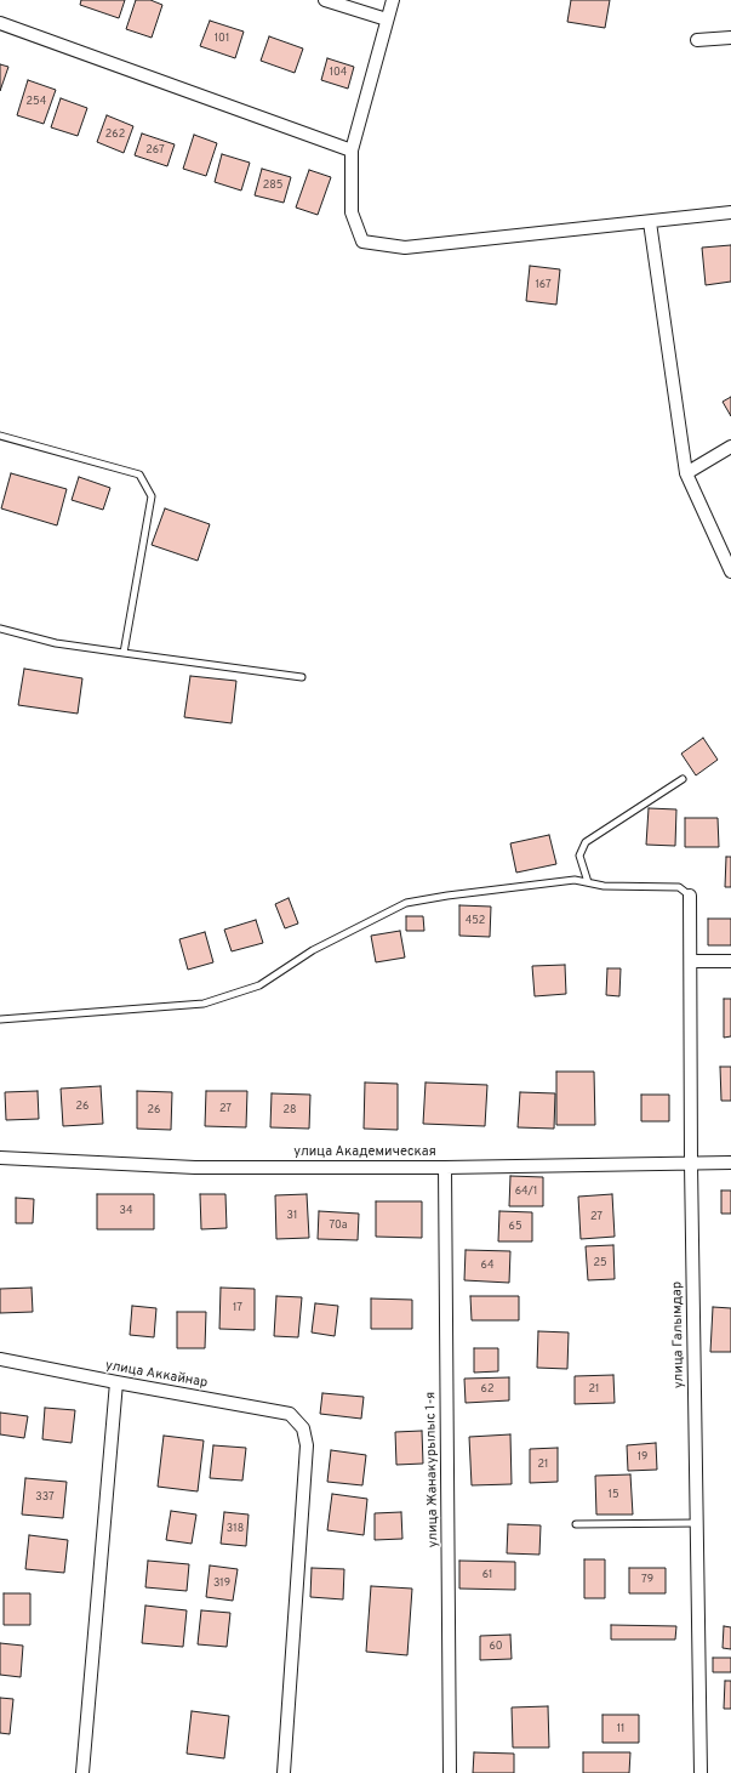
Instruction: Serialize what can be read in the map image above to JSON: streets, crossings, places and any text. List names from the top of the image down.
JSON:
{
  "streets": {
    "street": [
      "улица Академическая",
      "улица Галымдар",
      "улица Аккайнар",
      "улица Жанакурылыс 1-я"
    ]
  },
  "crossings": [
    ["улица Академическая", "улица Галымдар"],
    ["улица Академическая", "улица Жанакурылыс 1-я"]
  ],
  "house_numbers": [
    "101",
    "104",
    "254",
    "262",
    "267",
    "285",
    "167",
    "452",
    "26",
    "27",
    "26",
    "28",
    "64/1",
    "34",
    "31",
    "27",
    "70а",
    "65",
    "25",
    "64",
    "17",
    "62",
    "21",
    "19",
    "21",
    "15",
    "337",
    "318",
    "61",
    "79",
    "319",
    "60",
    "11"
  ]
}
